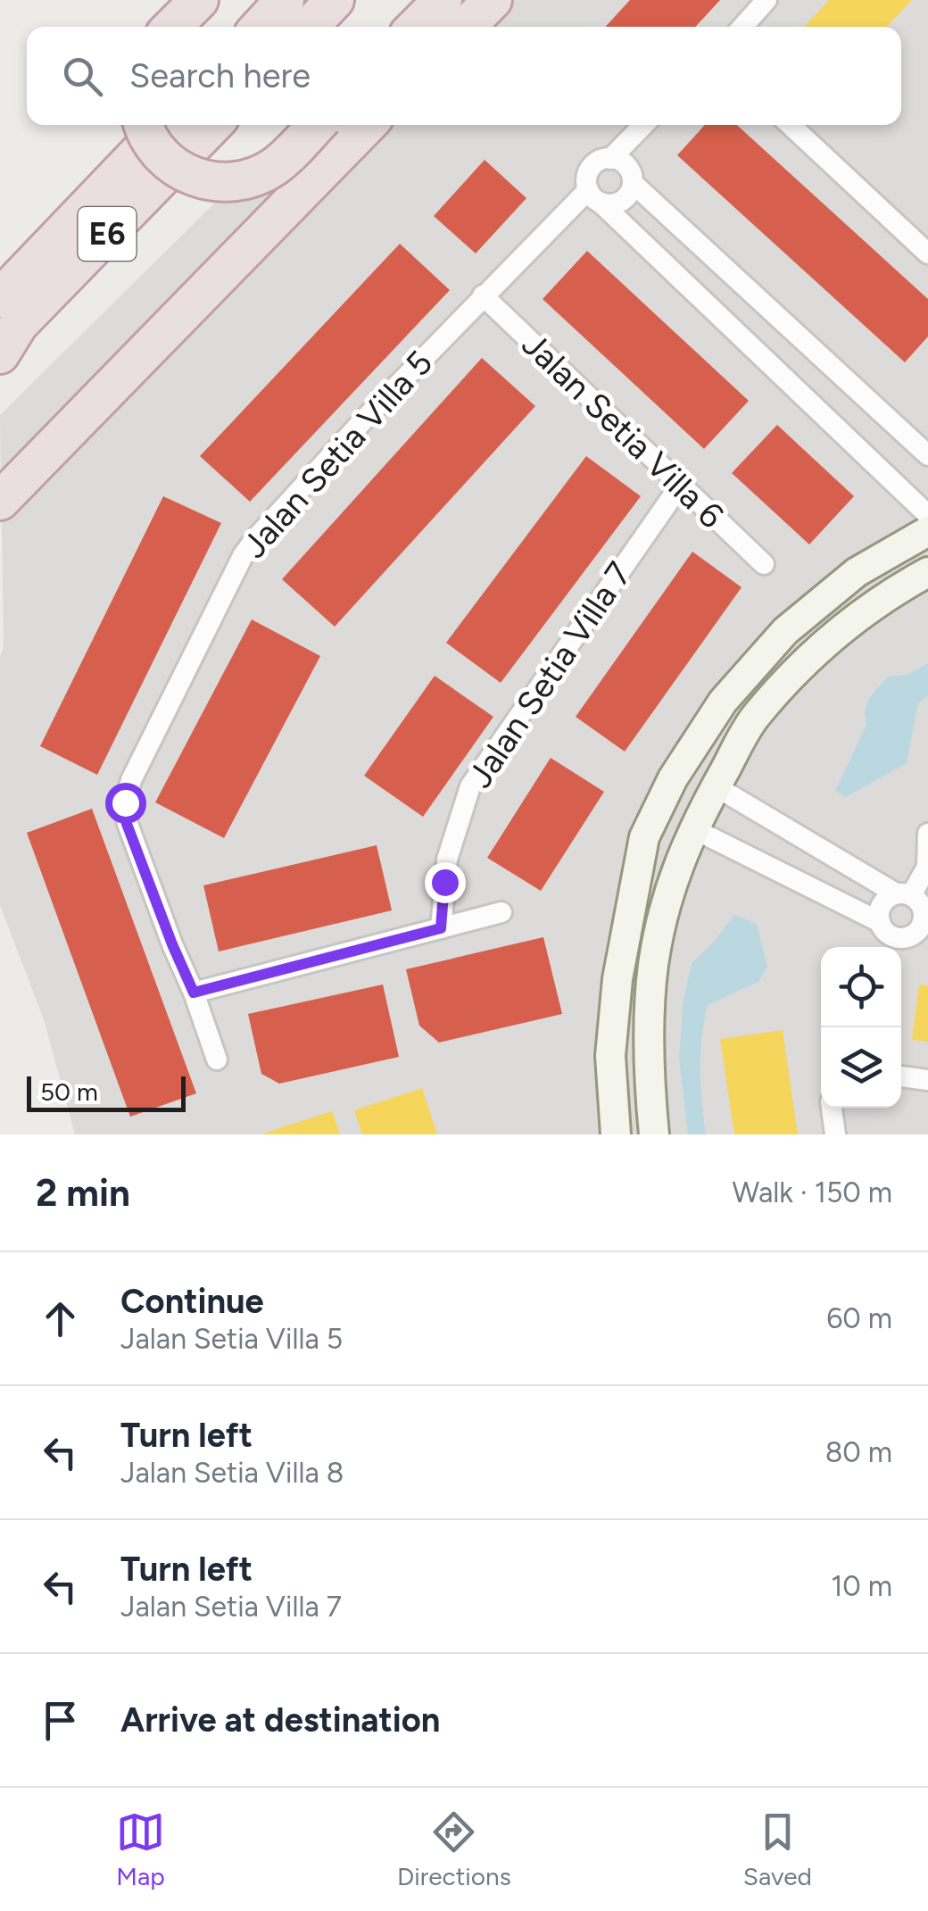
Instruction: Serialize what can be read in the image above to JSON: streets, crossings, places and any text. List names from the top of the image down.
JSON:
{
  "streets": {
    "highway": ["E6"],
    "street": ["Jalan Setia Villa 6", "Jalan Setia Villa 5", "Jalan Setia Villa 7"]
  },
  "crossings": [
    ["Jalan Setia Villa 6", "Jalan Setia Villa 5"],
    ["Jalan Setia Villa 6", "Jalan Setia Villa 7"]
  ],
  "scale_bar": "50 m",
  "page": {
    "search": "Search here",
    "scale": "50 m",
    "heading": ["2 min", "Walk · 150 m"],
    "list": [
      ["Continue", "Jalan Setia Villa 5", "60 m"],
      ["Turn left", "Jalan Setia Villa 8", "80 m"],
      ["Turn left", "Jalan Setia Villa 7", "10 m"],
      "Arrive at destination"
    ],
    "nav": ["Map", "Directions", "Saved"]
  }
}
